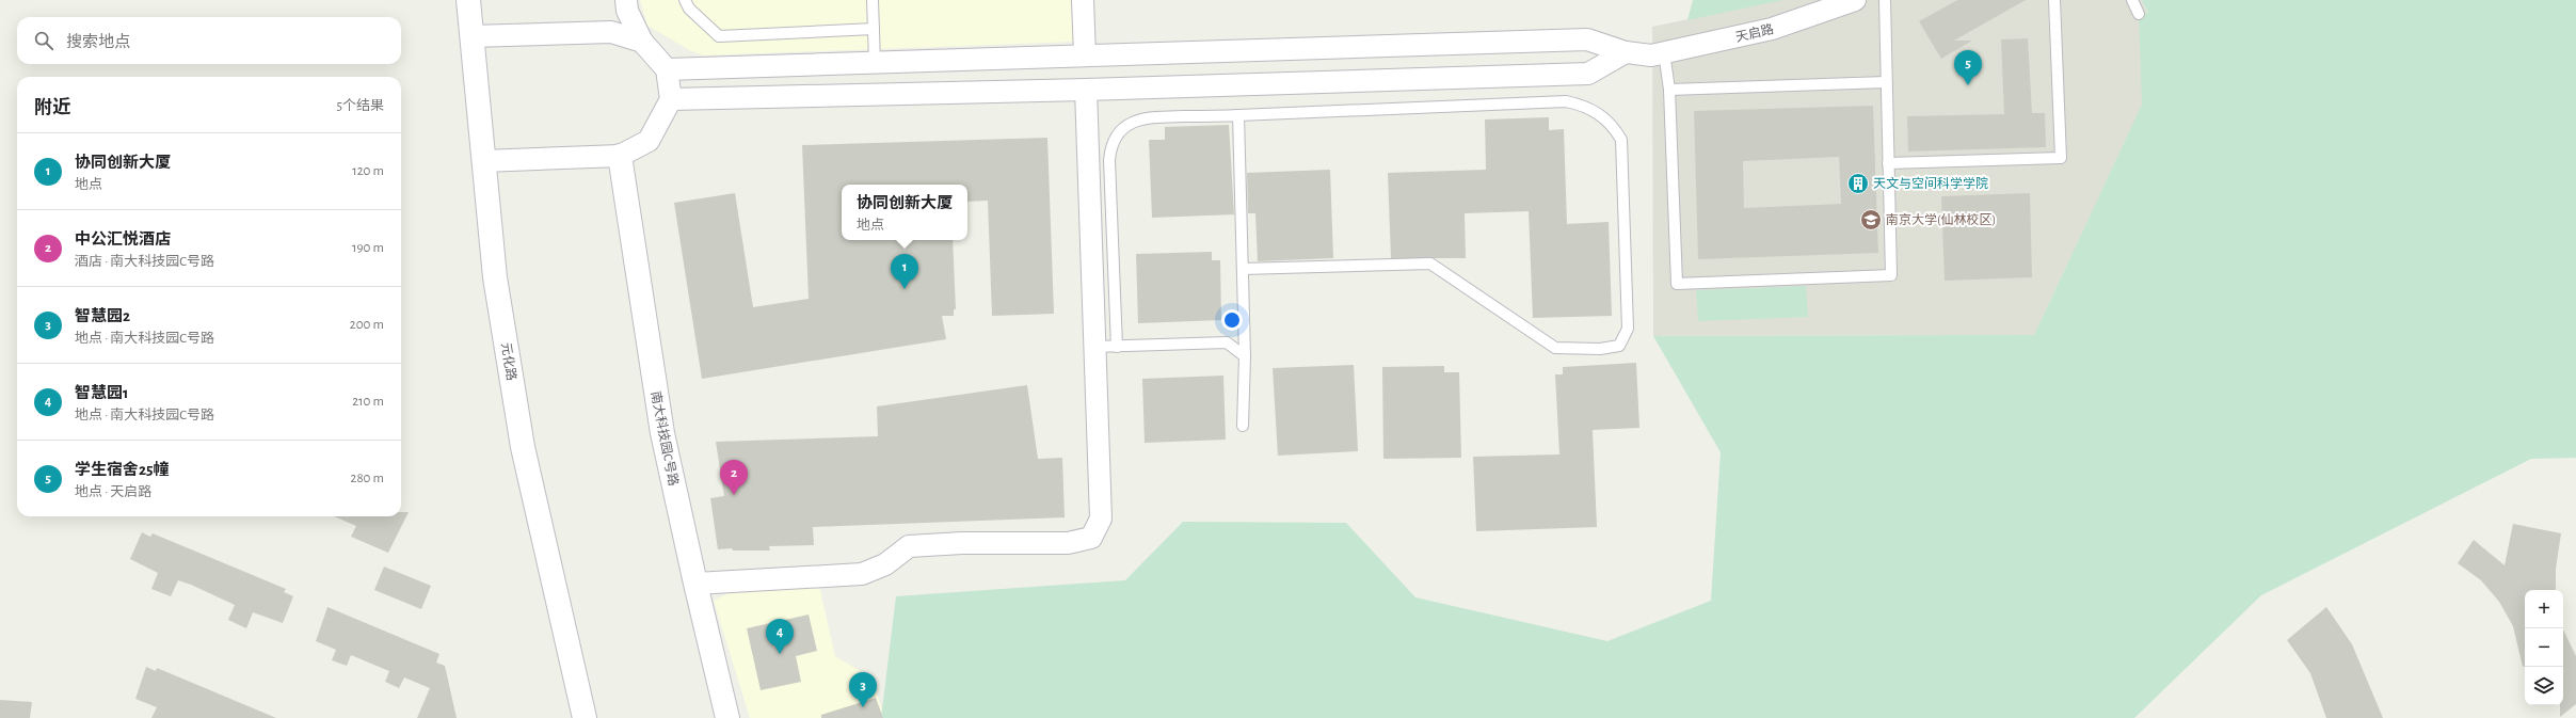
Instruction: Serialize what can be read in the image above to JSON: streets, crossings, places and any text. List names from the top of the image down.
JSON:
{
  "streets": {
    "street": ["天启路", "元化路", "南大科技园C号路"]
  },
  "places": {
    "building": ["天文与空间科学学院"],
    "school or university": ["南京大学(仙林校区)"]
  },
  "page": {
    "search": "搜索地点",
    "pins": [
      "5",
      "1",
      "2",
      "4",
      "3"
    ],
    "heading": ["附近", "5个结果"],
    "list": [
      {
        "mark": "1",
        "name": "协同创新大厦",
        "note": "地点",
        "value": "120 m"
      },
      {
        "mark": "2",
        "name": "中公汇悦酒店",
        "note": "酒店 · 南大科技园C号路",
        "value": "190 m"
      },
      {
        "mark": "3",
        "name": "智慧园2",
        "note": "地点 · 南大科技园C号路",
        "value": "200 m"
      },
      {
        "mark": "4",
        "name": "智慧园1",
        "note": "地点 · 南大科技园C号路",
        "value": "210 m"
      },
      {
        "mark": "5",
        "name": "学生宿舍25幢",
        "note": "地点 · 天启路",
        "value": "280 m"
      }
    ],
    "popup": ["协同创新大厦", "地点"],
    "map_buttons": ["+", "−"]
  }
}
